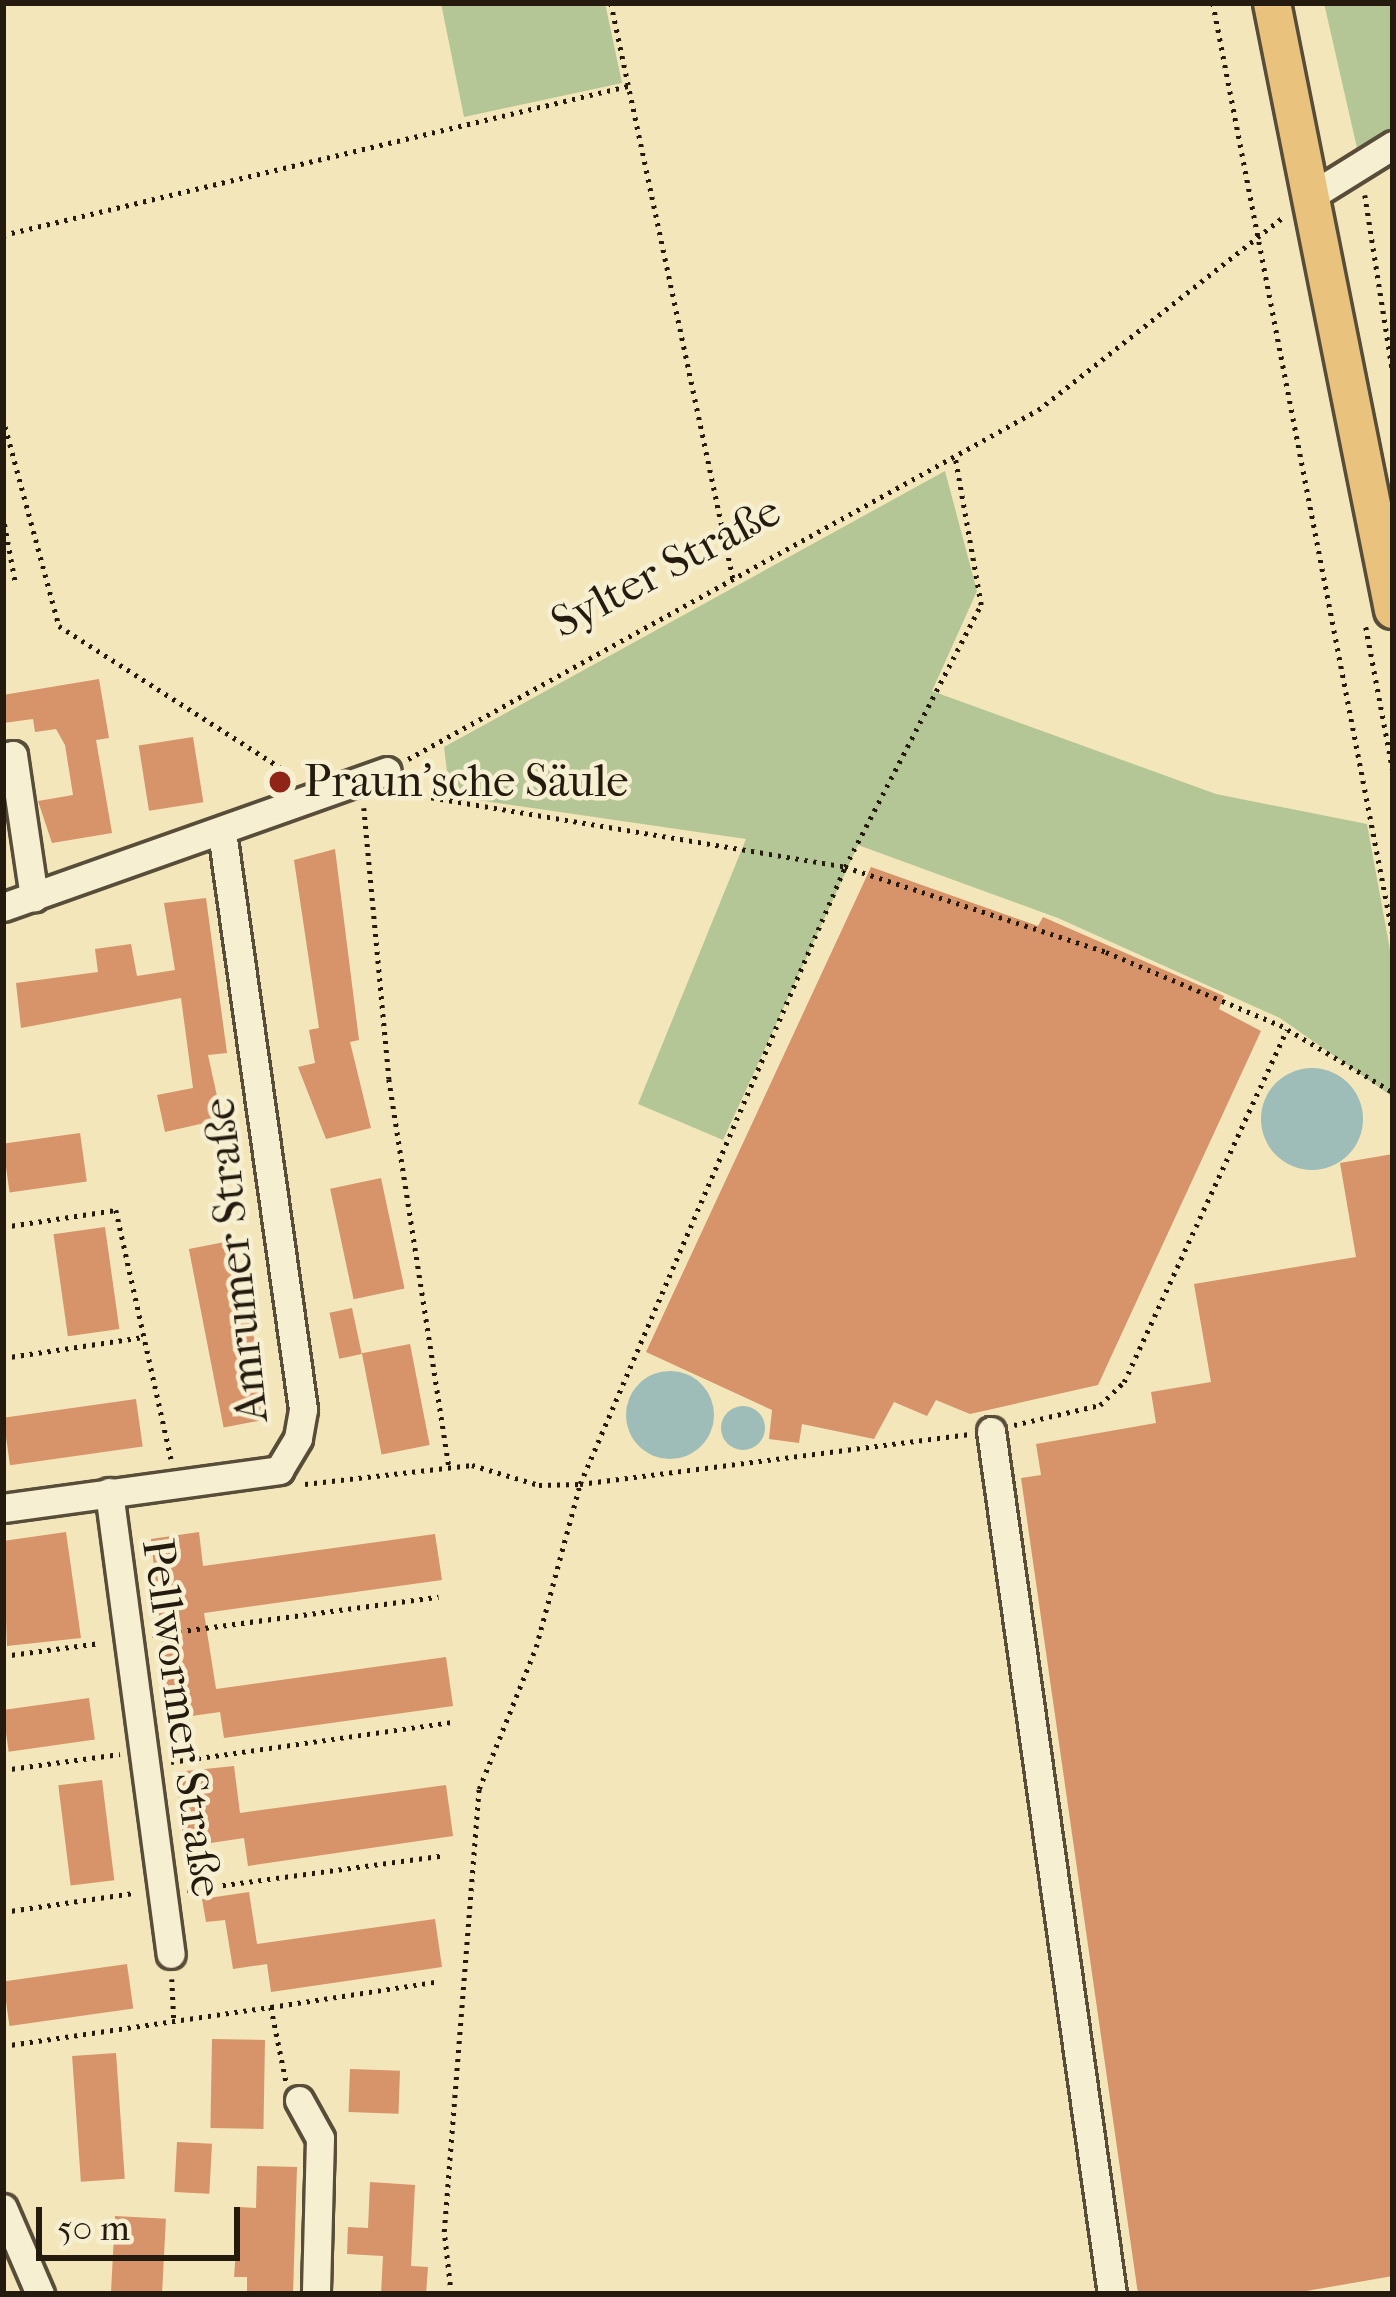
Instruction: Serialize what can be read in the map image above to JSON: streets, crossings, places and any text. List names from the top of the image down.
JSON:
{
  "streets": {
    "street": ["Amrumer Straße", "Pellwormer Straße"],
    "path": ["Sylter Straße"]
  },
  "crossings": [
    ["Amrumer Straße", "Pellwormer Straße"]
  ],
  "places": ["Praun’sche Säule"],
  "scale_bar": "50 m"
}
